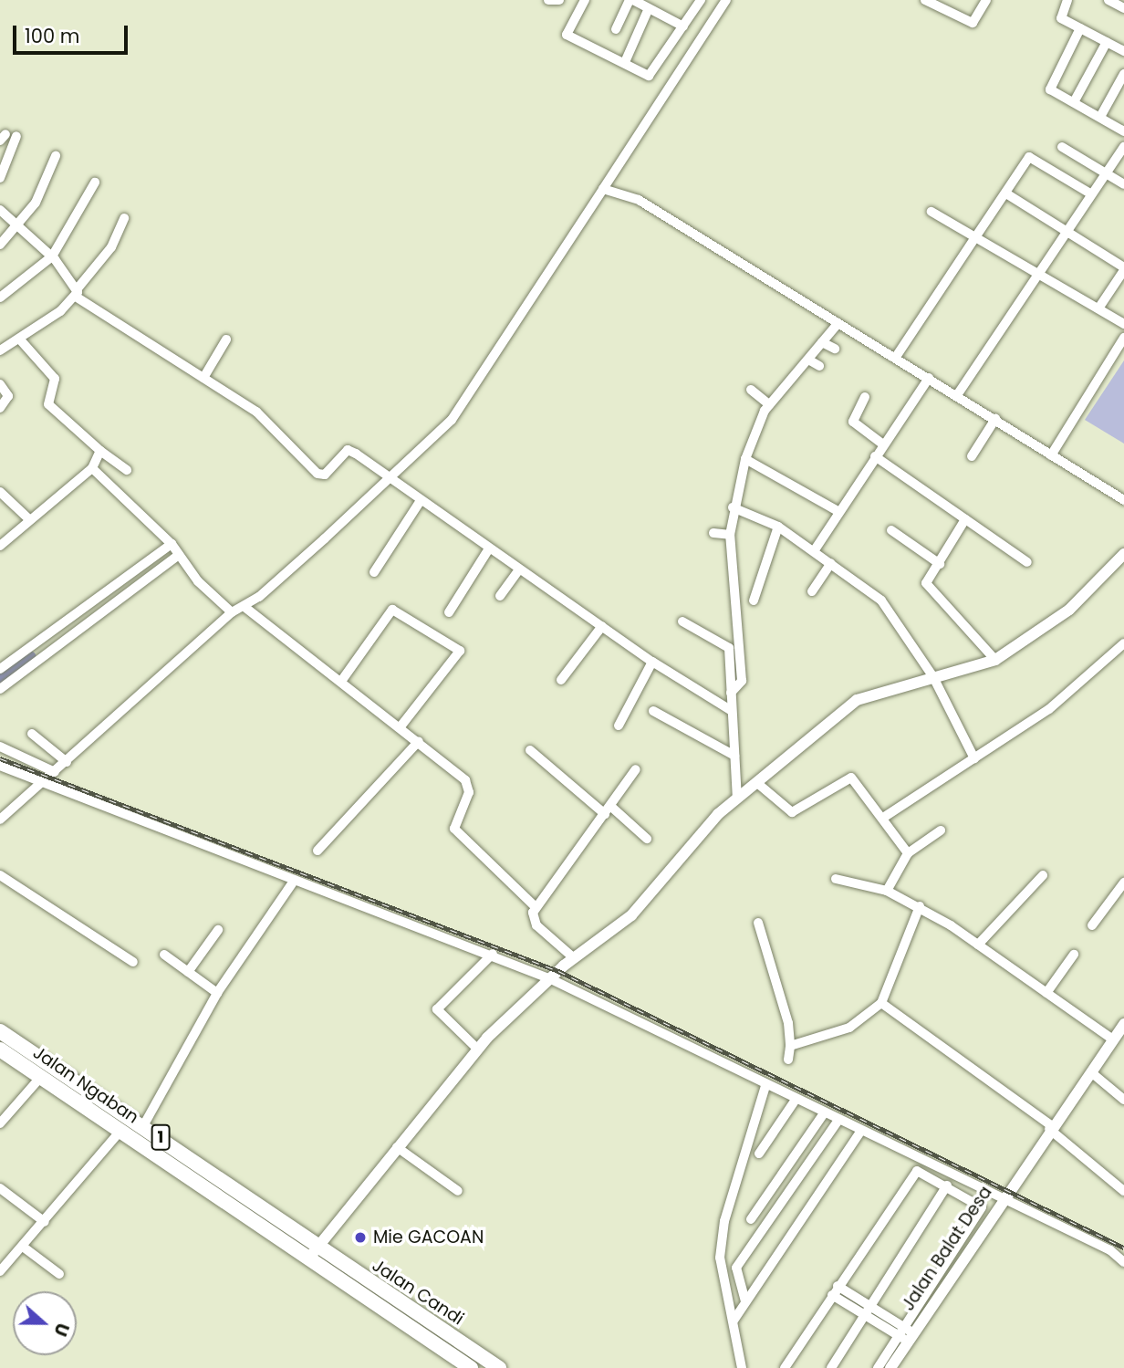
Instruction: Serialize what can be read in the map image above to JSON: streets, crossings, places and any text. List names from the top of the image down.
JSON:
{
  "streets": {
    "highway": ["Jalan Ngaban", "1", "Jalan Candi"],
    "street": ["Jalan Balat Desa"]
  },
  "crossings": [
    ["Jalan Ngaban", "1"],
    ["Jalan Ngaban", "Jalan Candi"],
    ["1", "Jalan Candi"]
  ],
  "places": ["Mie GACOAN"],
  "scale_bar": "100 m",
  "north": "right"
}
